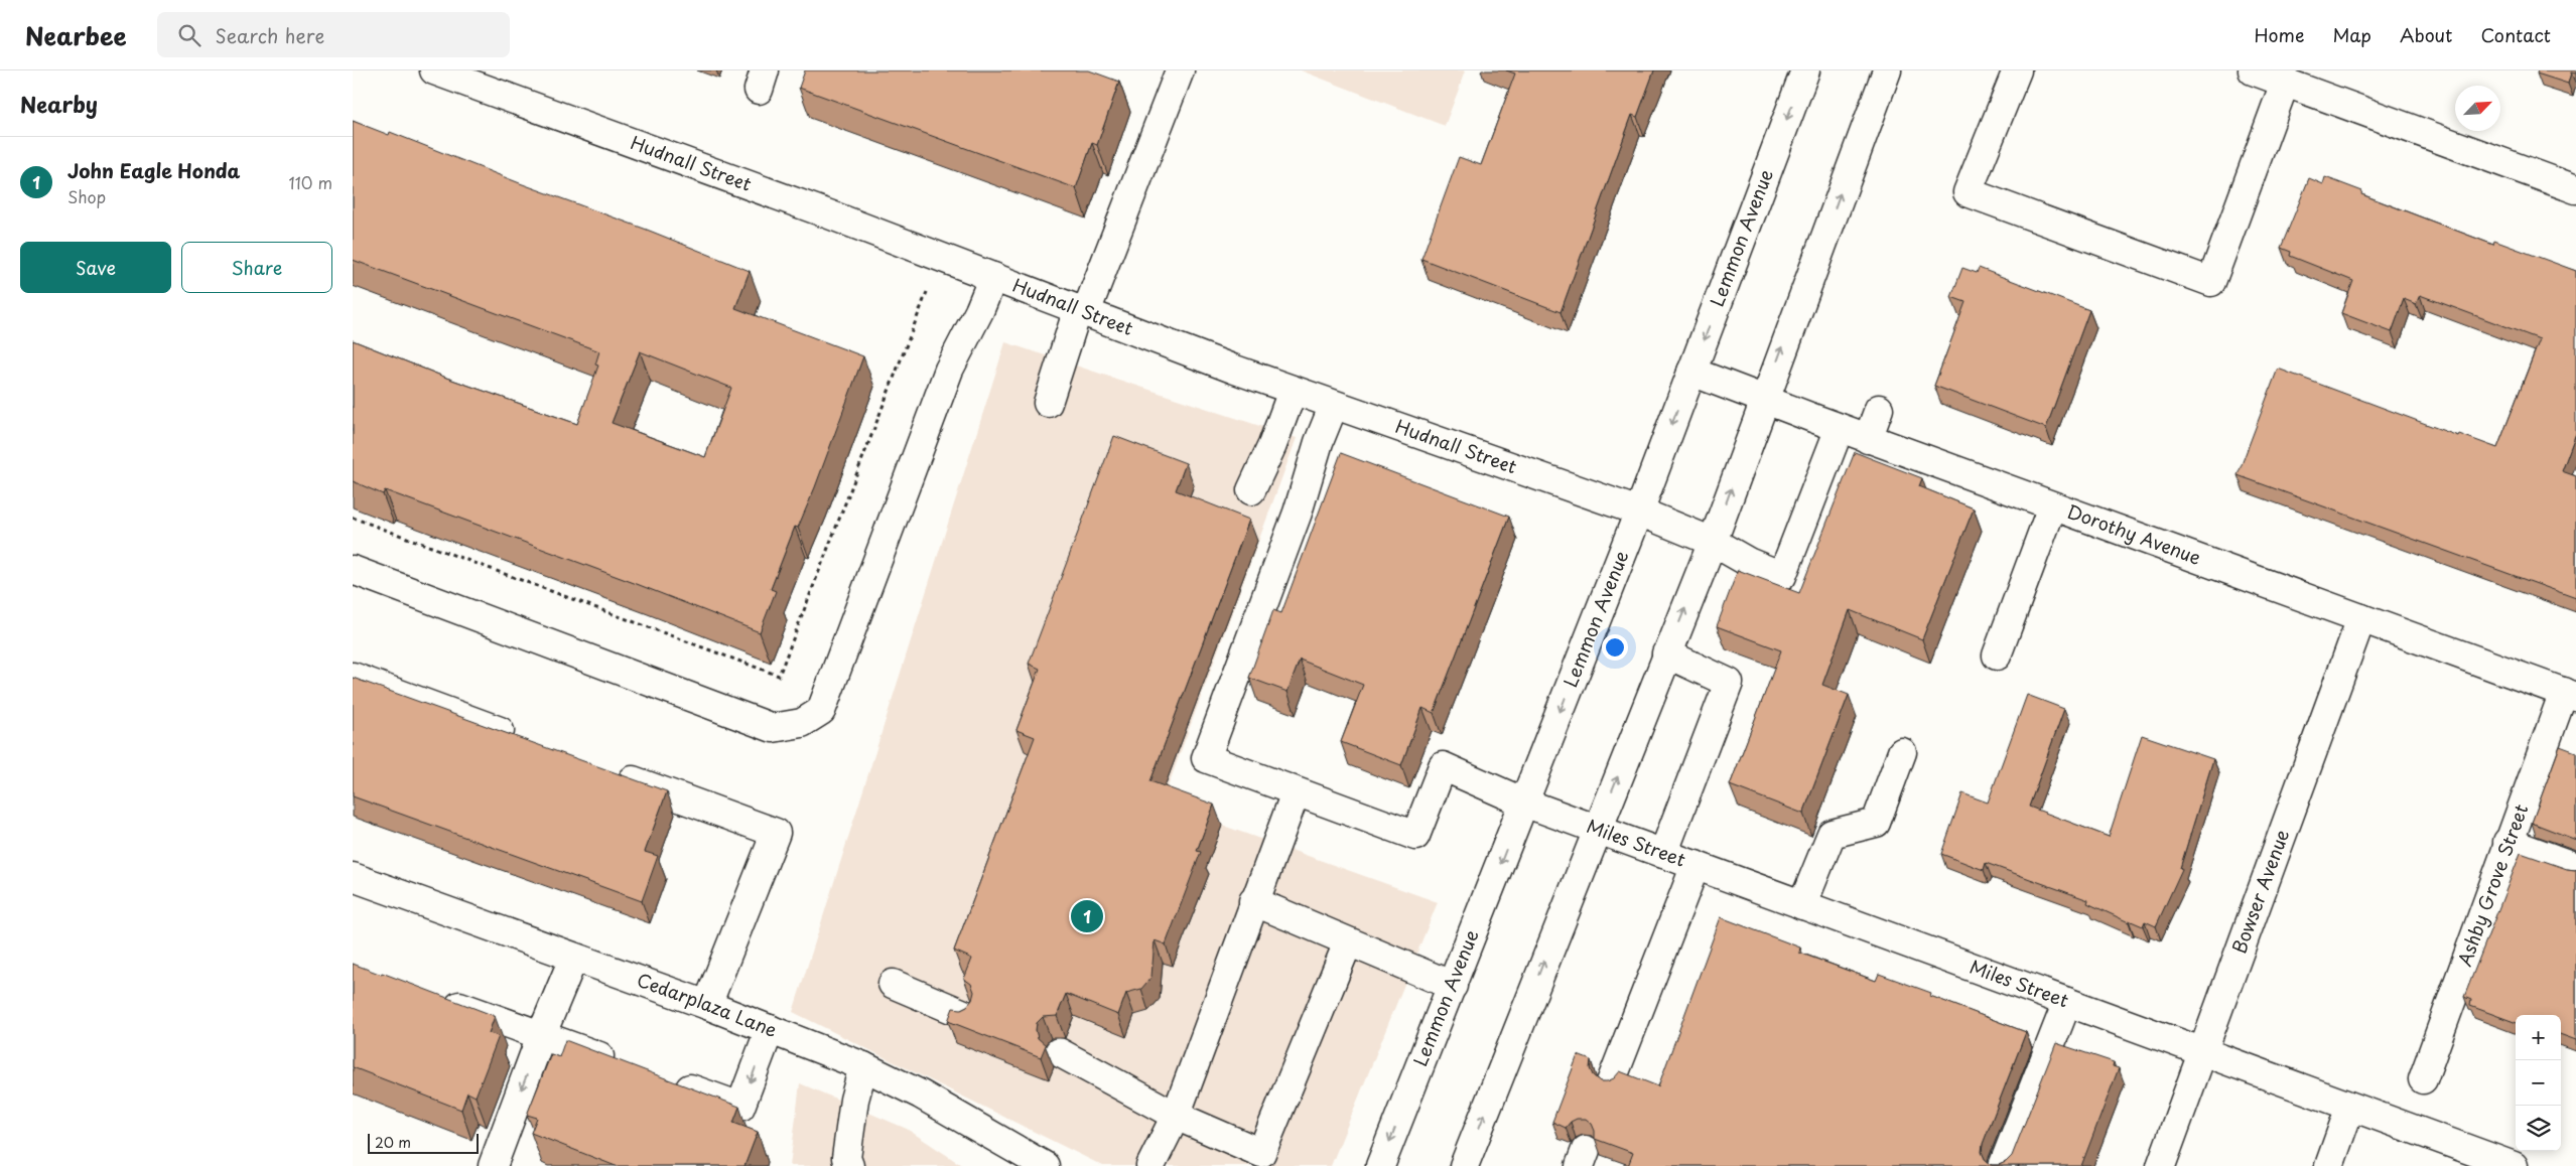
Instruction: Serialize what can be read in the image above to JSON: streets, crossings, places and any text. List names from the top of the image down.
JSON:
{
  "streets": {
    "street": [
      "Hudnall Street",
      "Lemmon Avenue",
      "Dorothy Avenue",
      "Miles Street",
      "Ashby Grove Street",
      "Bowser Avenue",
      "Cedarplaza Lane"
    ]
  },
  "crossings": [
    ["Hudnall Street", "Lemmon Avenue"],
    ["Hudnall Street", "Dorothy Avenue"],
    ["Lemmon Avenue", "Dorothy Avenue"],
    ["Lemmon Avenue", "Miles Street"],
    ["Dorothy Avenue", "Ashby Grove Street"],
    ["Dorothy Avenue", "Bowser Avenue"],
    ["Miles Street", "Bowser Avenue"]
  ],
  "scale_bar": "20 m",
  "north": "top right",
  "page": {
    "header": "Nearbee",
    "search": "Search here",
    "nav": [
      "Home",
      "Map",
      "About",
      "Contact"
    ],
    "heading": "Nearby",
    "list": [
      {
        "mark": "1",
        "name": "John Eagle Honda",
        "note": "Shop",
        "value": "110 m"
      }
    ],
    "buttons": ["Save", "Share"],
    "pins": "1",
    "map_buttons": ["+", "−"],
    "scale": "20 m"
  }
}
